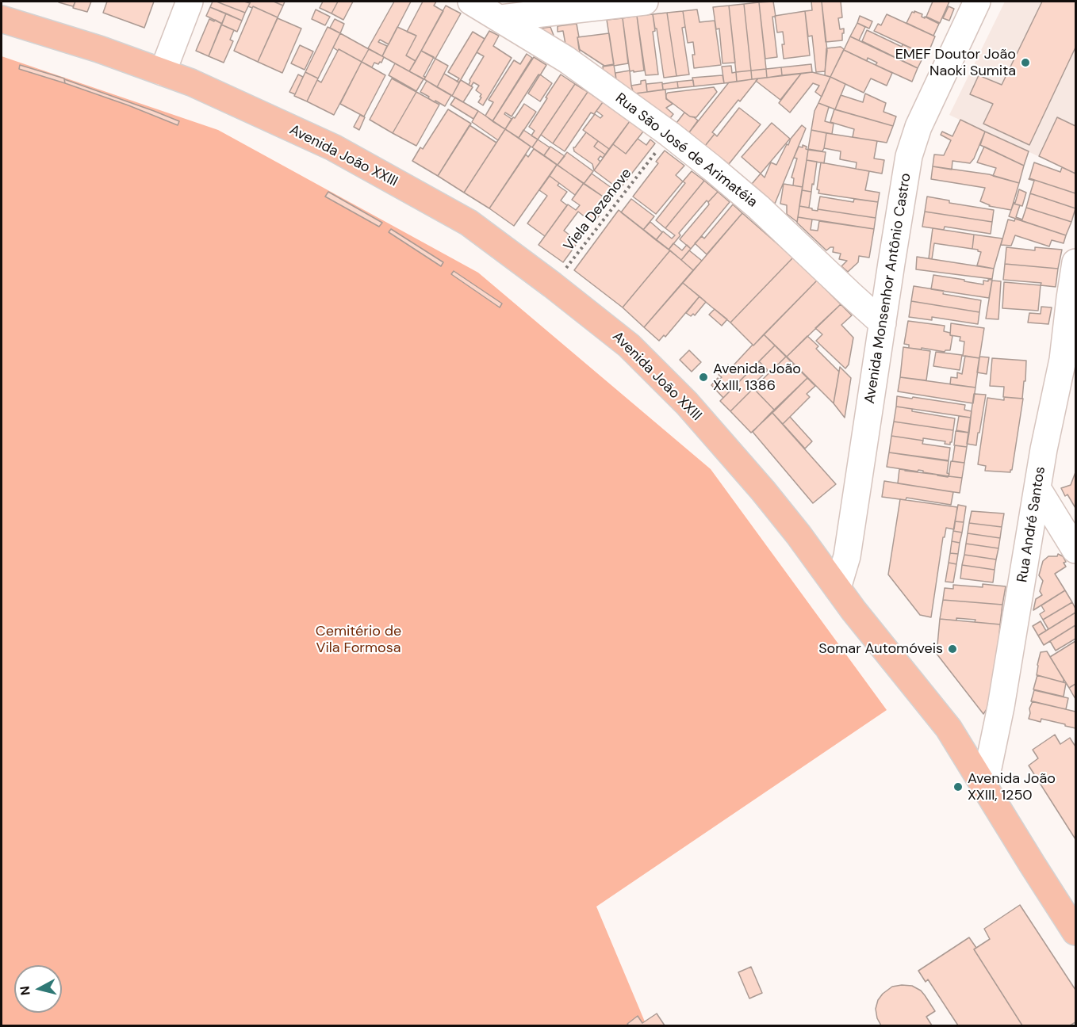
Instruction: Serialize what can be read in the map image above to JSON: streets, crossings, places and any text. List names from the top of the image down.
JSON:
{
  "streets": {
    "main road": ["Avenida João XXIII"],
    "street": ["Rua São José de Arimatéia", "Avenida Monsenhor Antônio Castro", "Rua André Santos"],
    "path": ["Viela Dezenove"]
  },
  "crossings": [
    ["Rua São José de Arimatéia", "Avenida Monsenhor Antônio Castro"],
    ["Avenida João XXIII", "Viela Dezenove"],
    ["Avenida João XXIII", "Avenida Monsenhor Antônio Castro"],
    ["Avenida João XXIII", "Rua André Santos"]
  ],
  "parks": ["Cemitério de Vila Formosa"],
  "places": [
    "EMEF Doutor João Naoki Sumita",
    "Avenida João XxIII, 1386",
    "Somar Automóveis",
    "Avenida João XXIII, 1250"
  ],
  "north": "left"
}
